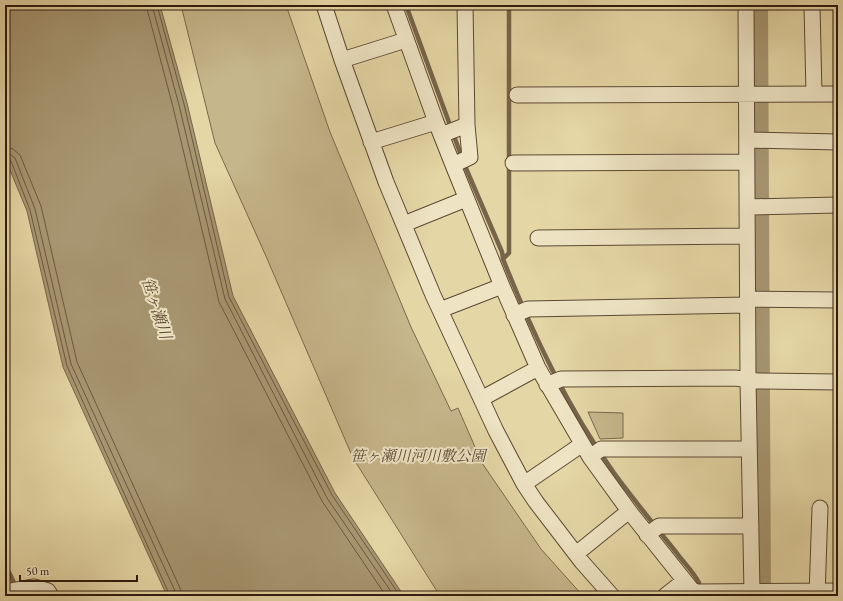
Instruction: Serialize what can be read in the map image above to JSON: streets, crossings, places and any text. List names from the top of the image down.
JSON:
{
  "water": ["笹ヶ瀬川"],
  "parks": ["笹ヶ瀬川河川敷公園"],
  "scale_bar": "50 m"
}
